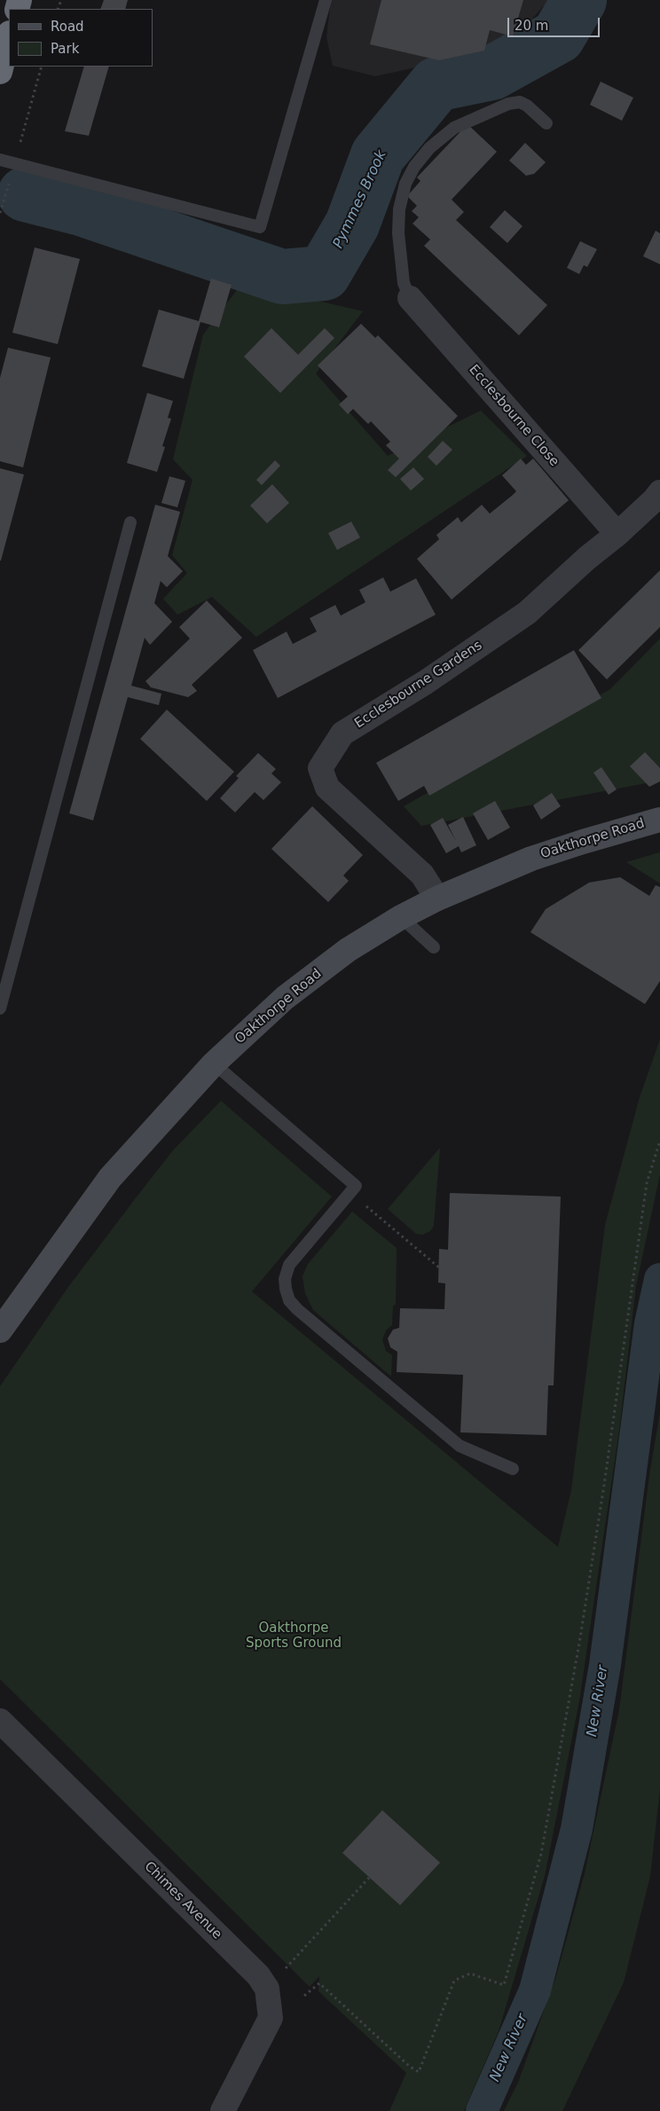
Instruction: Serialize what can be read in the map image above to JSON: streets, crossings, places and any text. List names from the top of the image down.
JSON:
{
  "streets": {
    "street": [
      "Ecclesbourne Close",
      "Ecclesbourne Gardens",
      "Oakthorpe Road",
      "Chimes Avenue"
    ]
  },
  "crossings": [
    ["Ecclesbourne Close", "Ecclesbourne Gardens"],
    ["Ecclesbourne Gardens", "Oakthorpe Road"]
  ],
  "water": ["Pymmes Brook", "New River"],
  "parks": ["Oakthorpe Sports Ground"],
  "legend": ["Road", "Park"],
  "scale_bar": "20 m"
}
